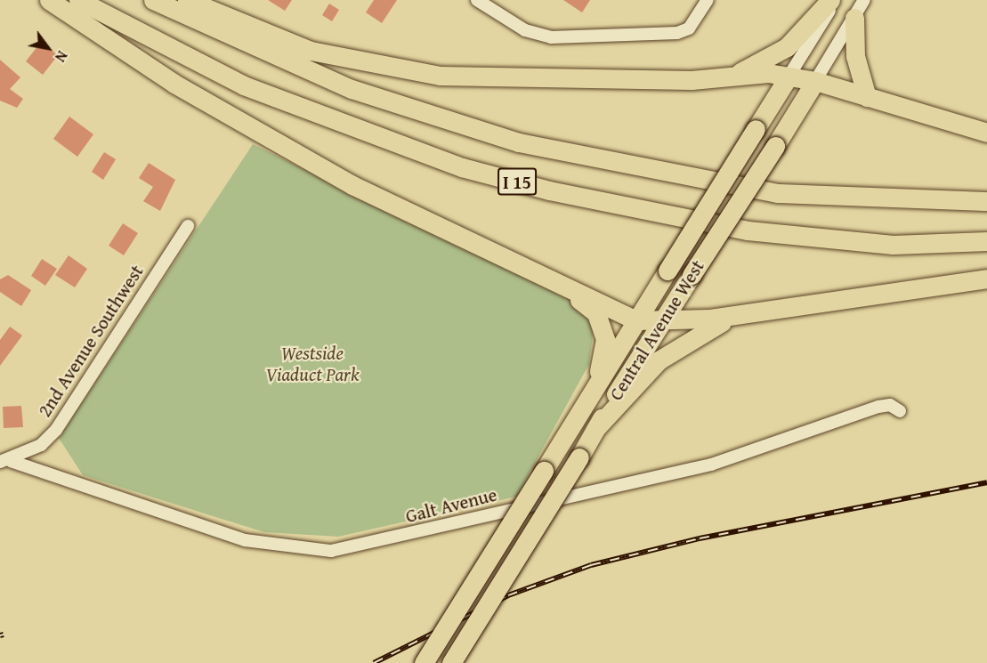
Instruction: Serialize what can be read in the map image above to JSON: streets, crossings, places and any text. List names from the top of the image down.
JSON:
{
  "streets": {
    "highway": ["I 15", "Central Avenue West"],
    "street": ["2nd Avenue Southwest", "Galt Avenue"]
  },
  "crossings": [
    ["2nd Avenue Southwest", "Galt Avenue"]
  ],
  "parks": ["Westside Viaduct Park"],
  "north": "bottom right"
}
